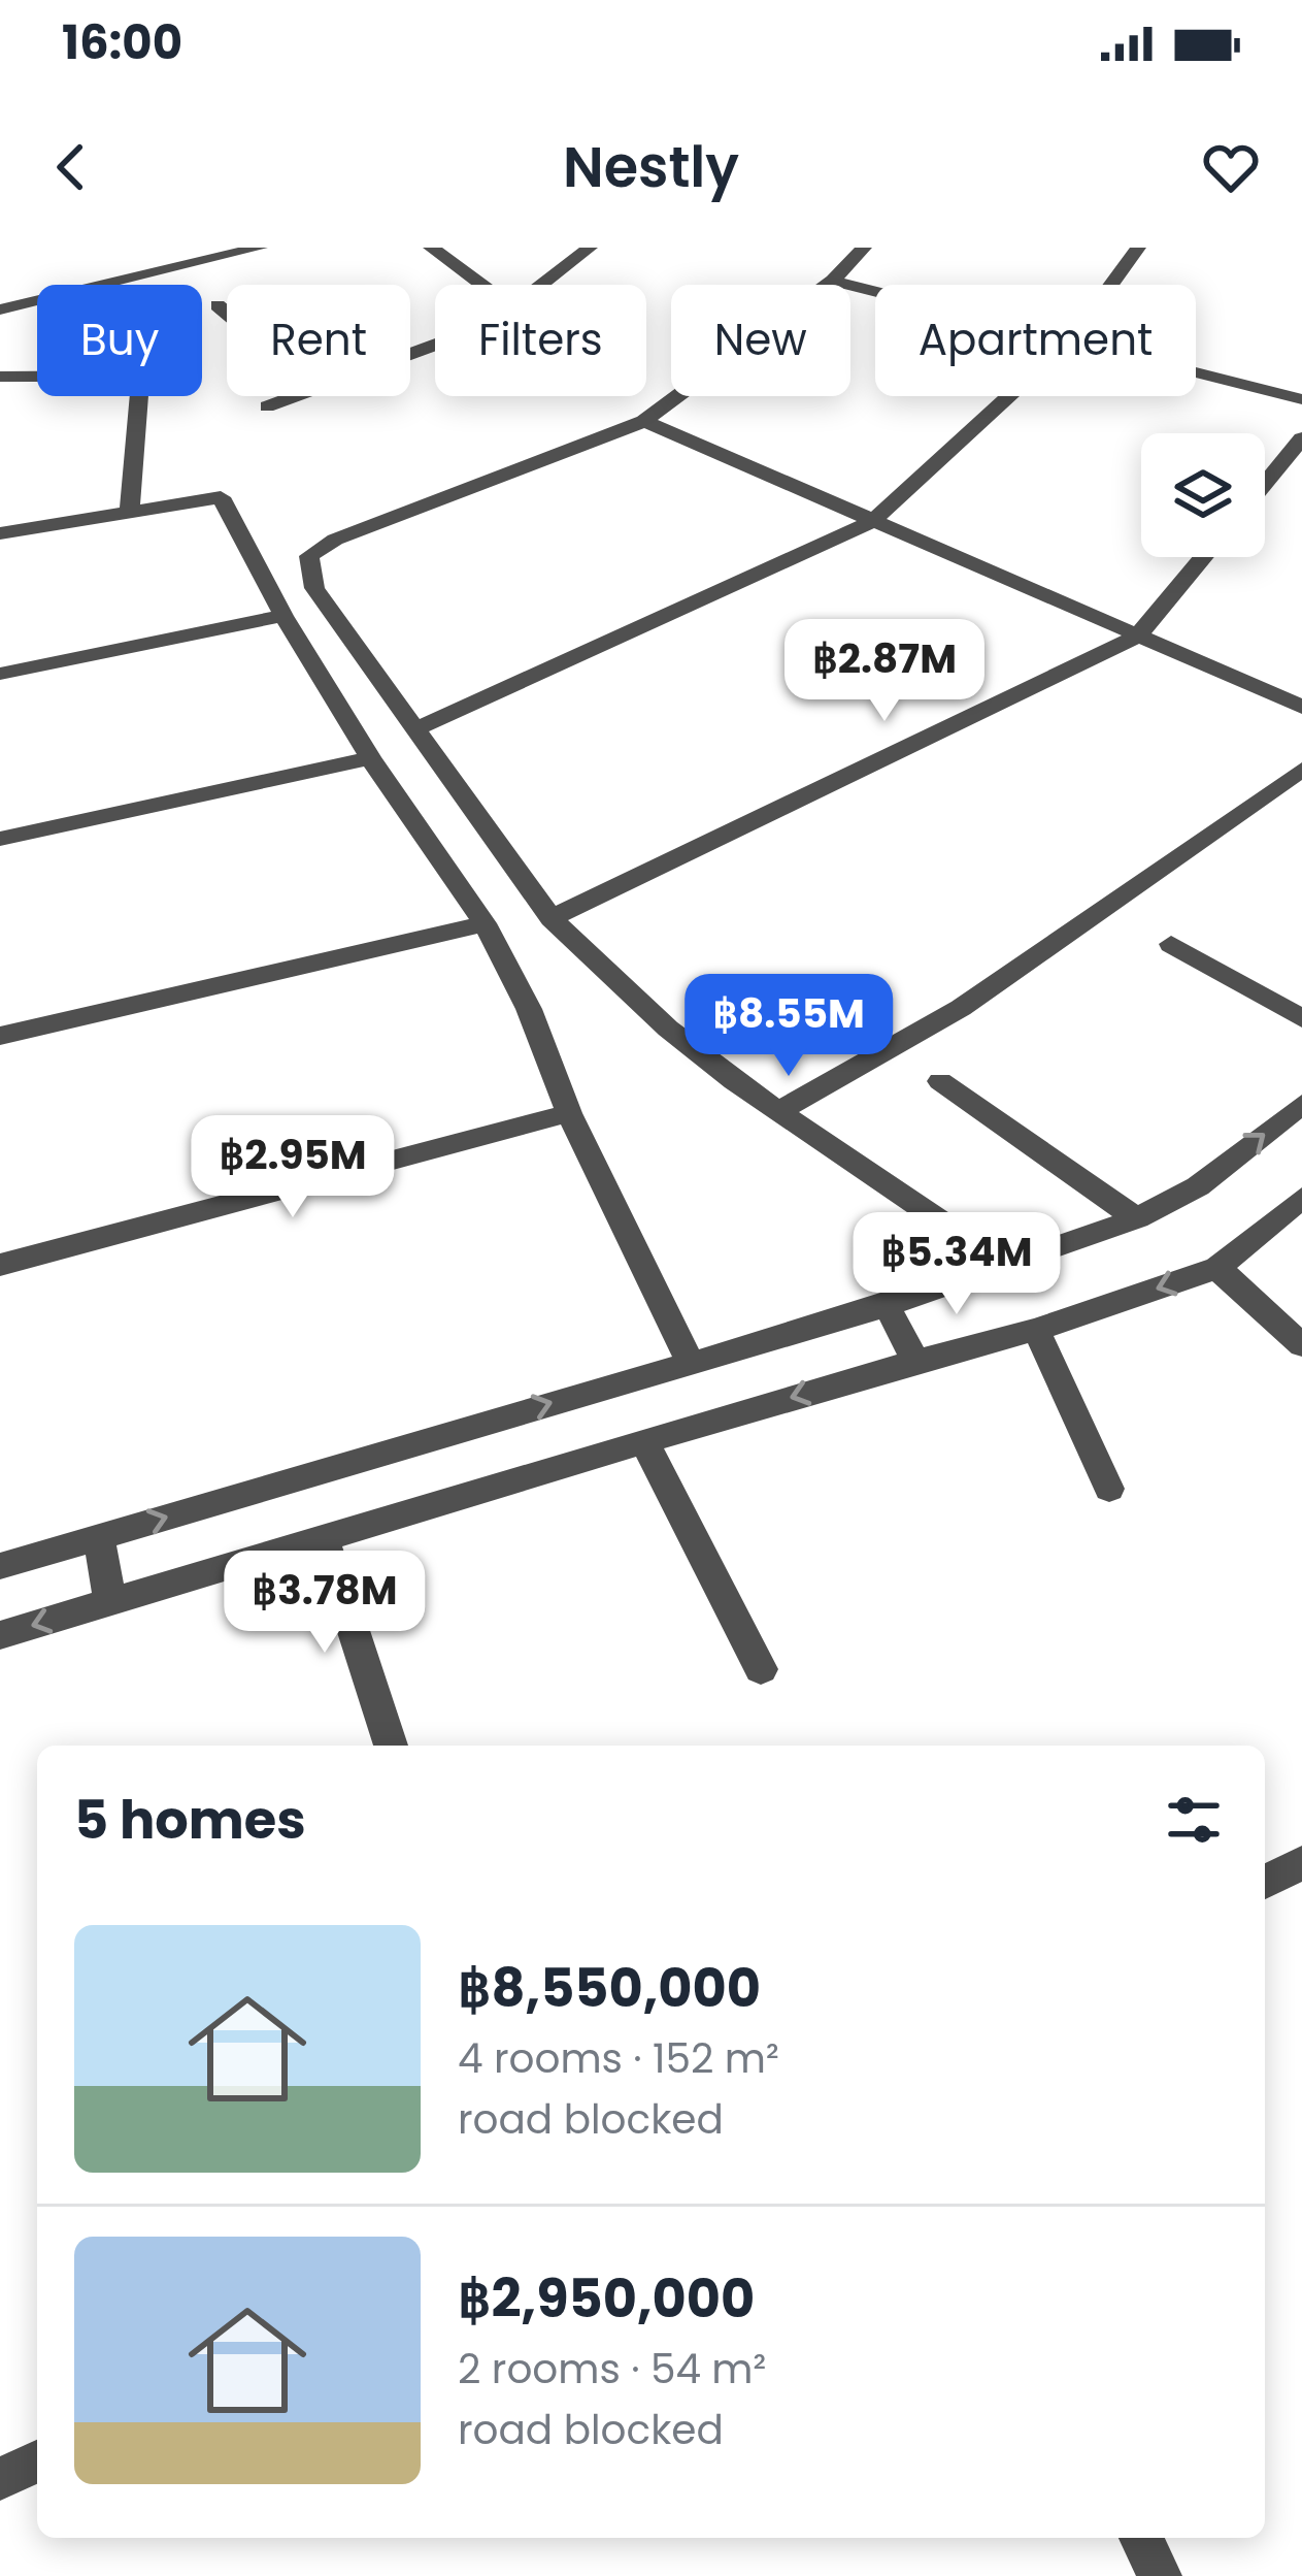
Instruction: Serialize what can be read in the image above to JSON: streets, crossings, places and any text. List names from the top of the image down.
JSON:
{
  "page": {
    "status": "16:00",
    "header": "Nestly",
    "chip": [
      "Buy",
      "Rent",
      "Filters",
      "New",
      "Apartment"
    ],
    "price": [
      "฿2.87M",
      "฿8.55M",
      "฿2.95M",
      "฿5.34M",
      "฿3.78M"
    ],
    "heading": "5 homes",
    "list": [
      {
        "name": "฿8,550,000",
        "note": "4 rooms · 152 m² · road blocked"
      },
      {
        "name": "฿2,950,000",
        "note": "2 rooms · 54 m² · road blocked"
      }
    ]
  }
}
